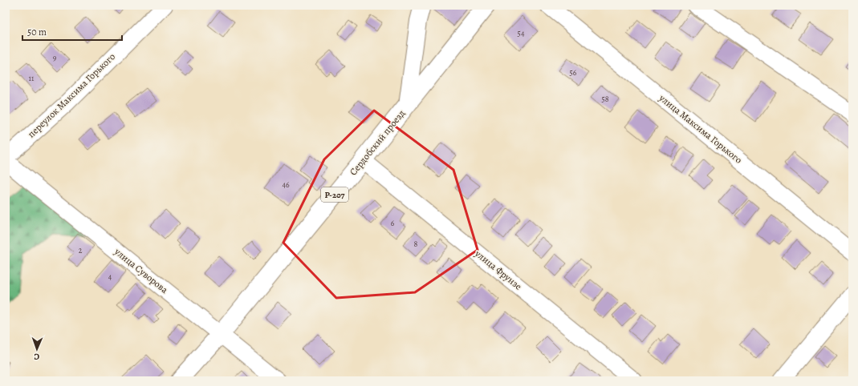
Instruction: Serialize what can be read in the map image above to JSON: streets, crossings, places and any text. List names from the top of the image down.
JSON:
{
  "streets": {
    "main road": ["Сердобский проезд", "Р-207"],
    "street": [
      "переулок Максима Горького",
      "улица Максима Горького",
      "улица Фрунзе",
      "улица Суворова"
    ]
  },
  "crossings": [
    ["Сердобский проезд", "улица Фрунзе"],
    ["Сердобский проезд", "улица Суворова"]
  ],
  "house_numbers": [
    "54",
    "9",
    "56",
    "11",
    "58",
    "46",
    "6",
    "8",
    "2",
    "4"
  ],
  "scale_bar": "50 m",
  "north": "bottom"
}
